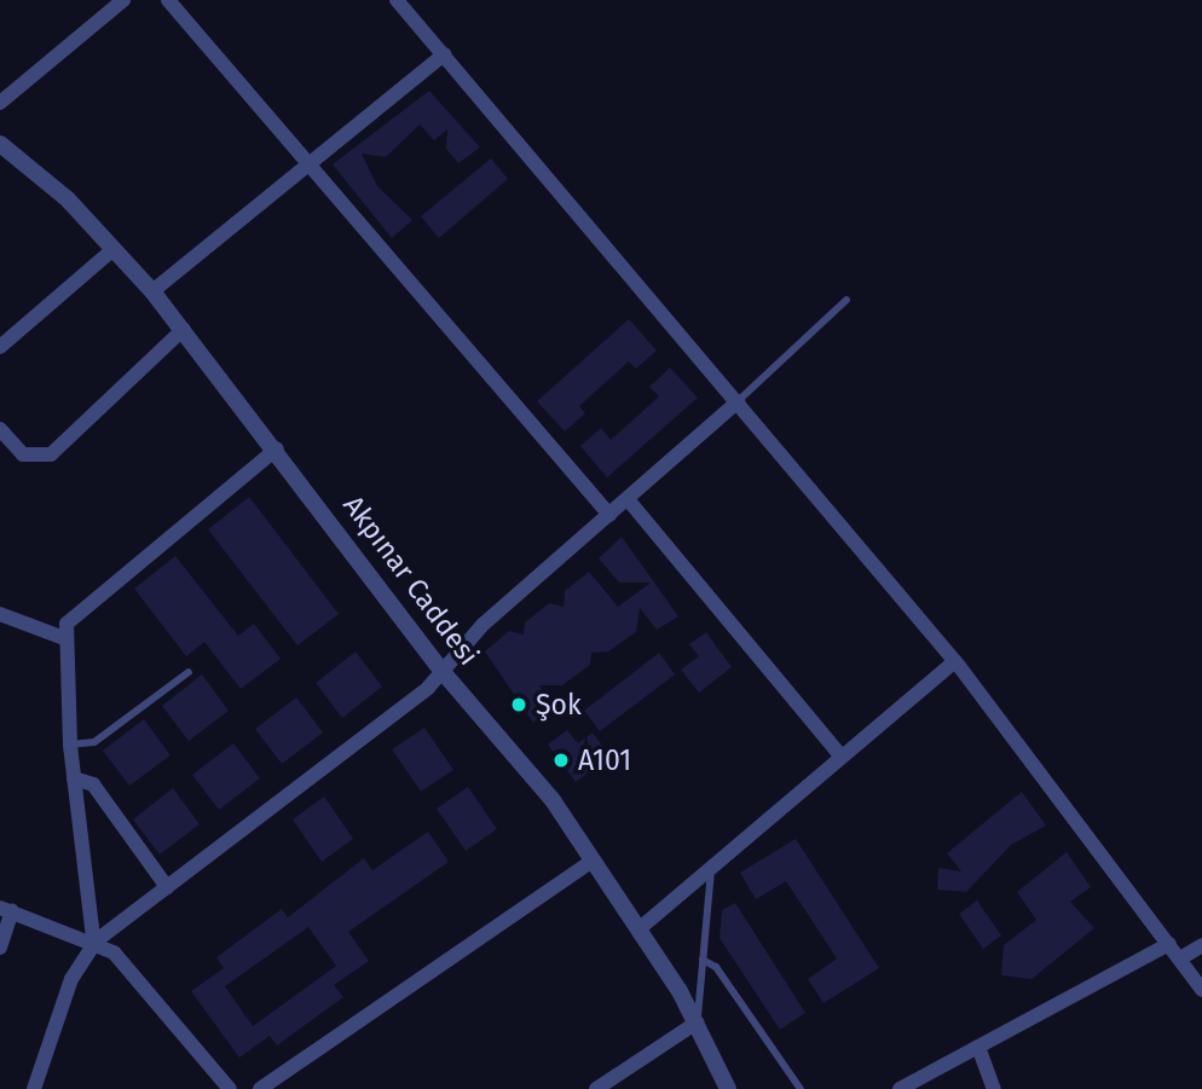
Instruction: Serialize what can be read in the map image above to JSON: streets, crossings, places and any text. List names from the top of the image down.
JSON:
{
  "streets": {
    "street": ["Akpınar Caddesi"]
  },
  "places": ["Şok", "A101"]
}
